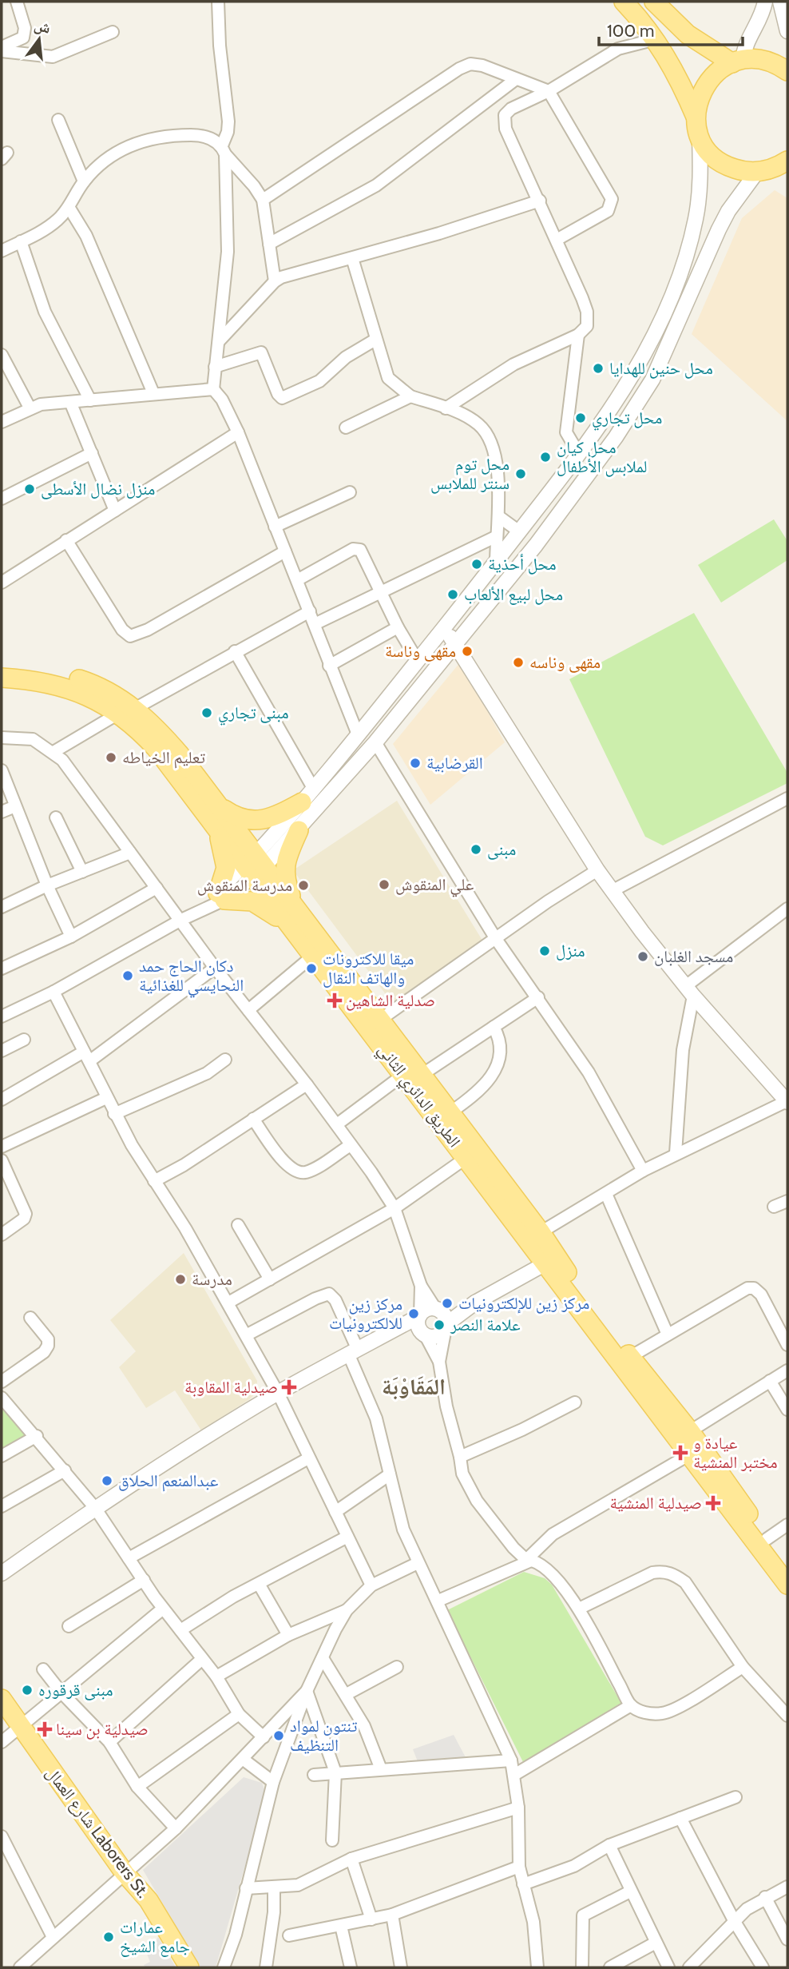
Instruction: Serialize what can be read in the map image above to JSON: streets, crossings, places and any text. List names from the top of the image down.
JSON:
{
  "streets": {
    "main road": ["الطريق الدائري الثاني", "شارع العمال Laborers St."]
  },
  "districts": ["المَقَاوْبَة"],
  "places": {
    "other": [
      "محل حنين للهدايا",
      "محل تجاري",
      "محل كيان لملابس الأطفال",
      "محل توم سنتر للملابس",
      "منزل نضال الأسطى",
      "محل أحذية",
      "محل لبيع الألعاب",
      "مقهى وناسة",
      "مقهى وناسه",
      "مبنى تجاري",
      "تعليم الخياطه",
      "القرضابية",
      "مبنى",
      "علي المنقوش",
      "مدرسة المنقوش",
      "منزل",
      "مسجد الغلبان",
      "ميقا للاكترونات والهاتف النقال",
      "دكان الحاج حمد النحايسي للغذائية",
      "مدرسة",
      "مركز زين للإلكترونيات",
      "مركز زين للالكترونيات",
      "علامة النصر",
      "عبدالمنعم الحلاق",
      "مبنى قرقوره",
      "تنتون لمواد التنظيف",
      "عمارات جامع الشيخ"
    ],
    "health": [
      "صدلية الشاهين",
      "صيدلية المقاوبة",
      "عيادة و مختبر المنشية",
      "صيدلية المنشية",
      "صيدلية بن سينا"
    ]
  },
  "scale_bar": "100 m",
  "north": "top"
}
